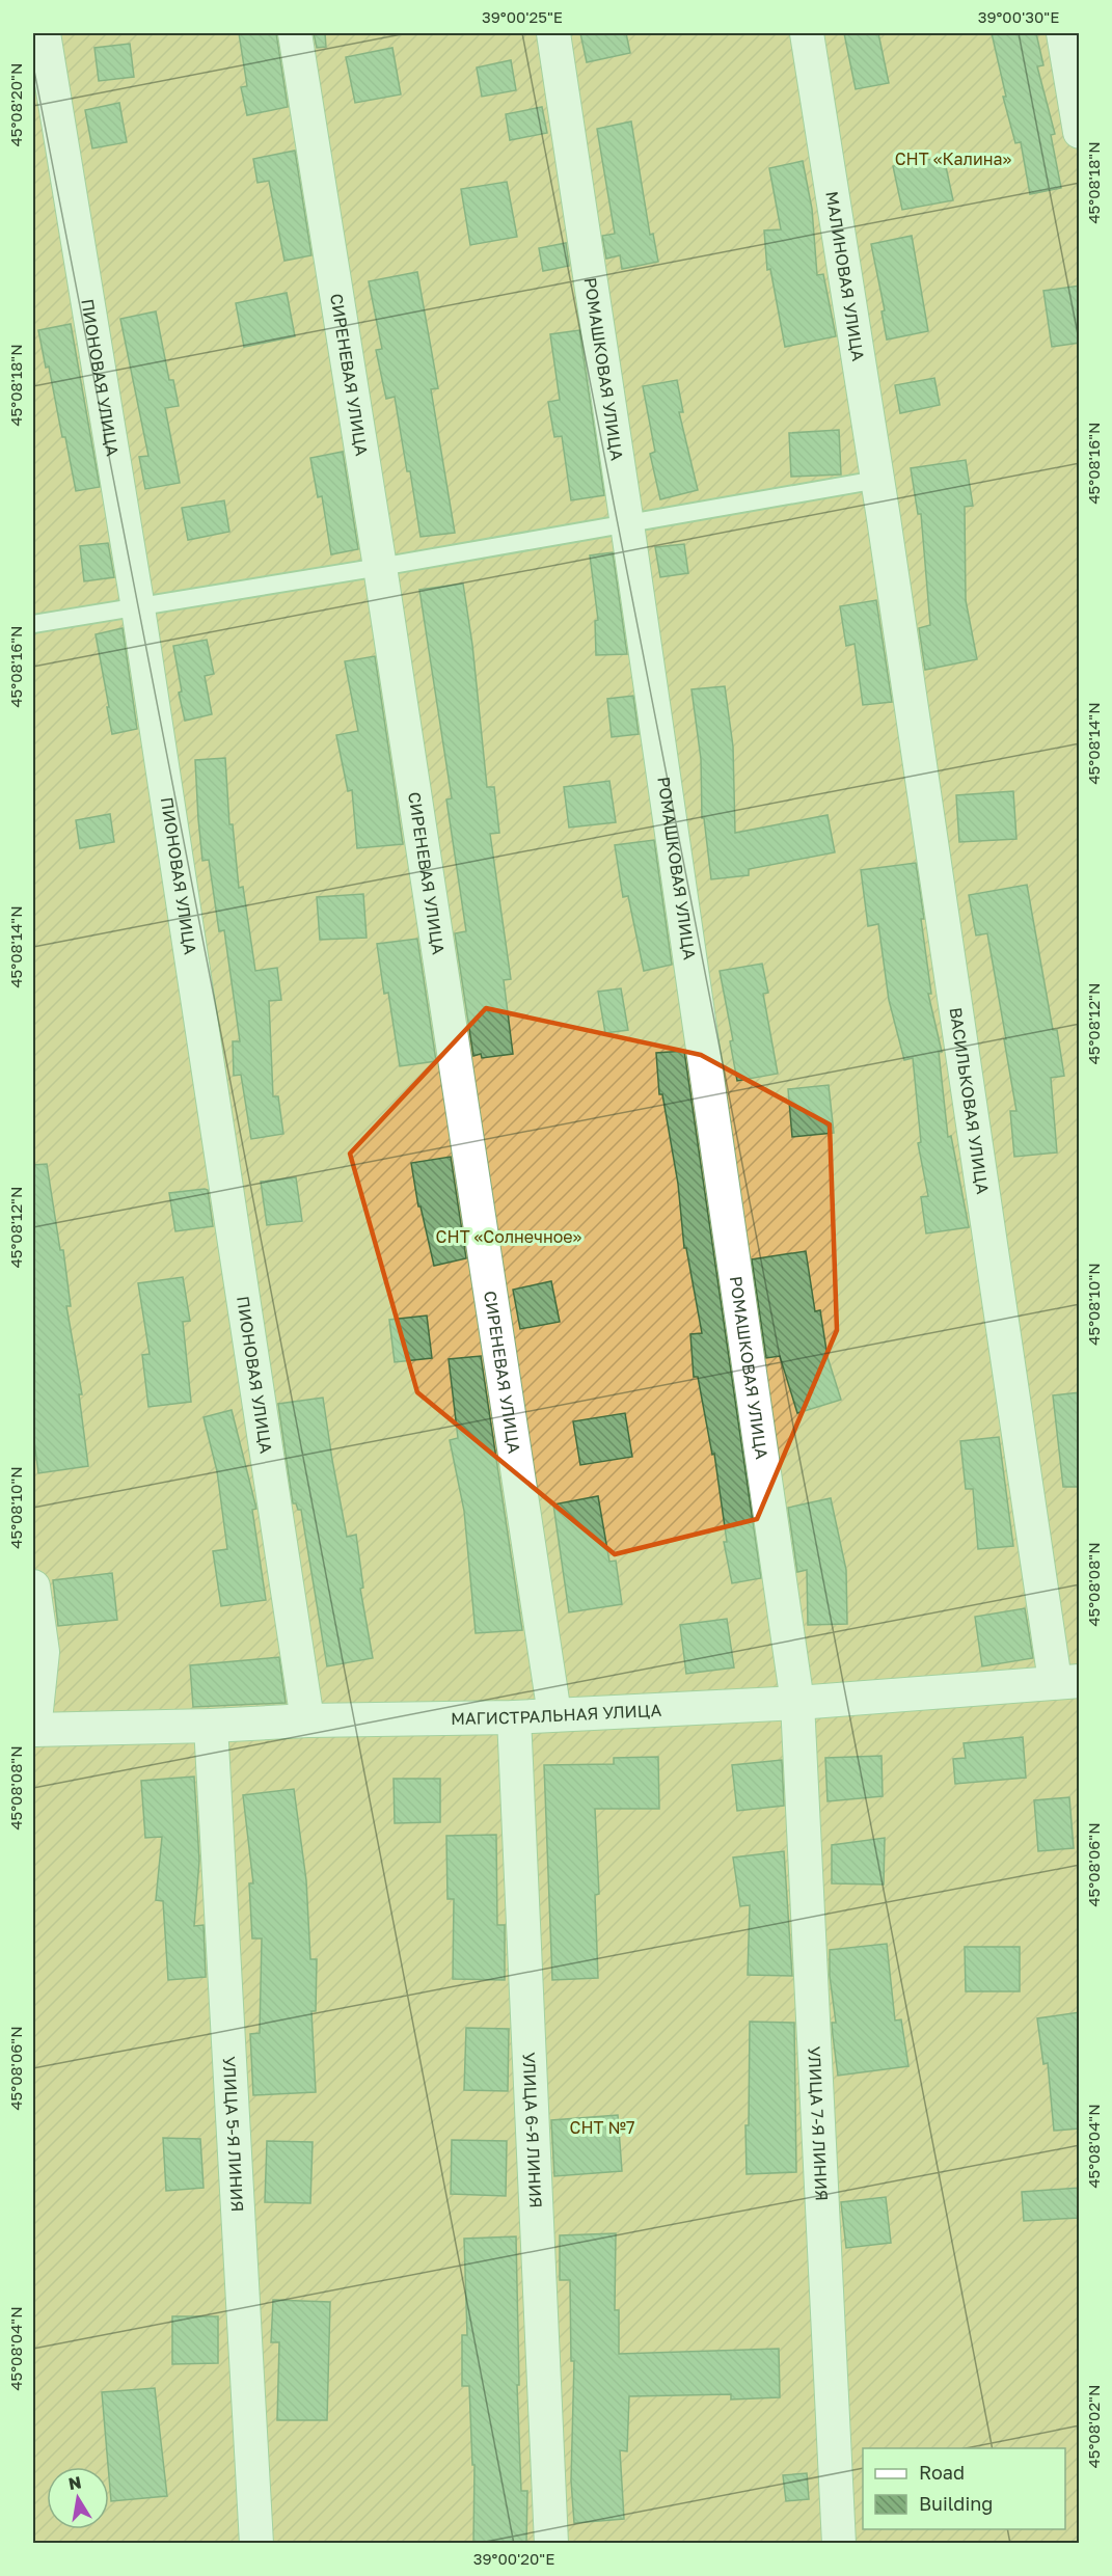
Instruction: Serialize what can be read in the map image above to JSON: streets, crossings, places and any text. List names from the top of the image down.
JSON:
{
  "streets": {
    "street": [
      "МАЛИНОВАЯ УЛИЦА",
      "РОМАШКОВАЯ УЛИЦА",
      "СИРЕНЕВАЯ УЛИЦА",
      "ПИОНОВАЯ УЛИЦА",
      "ВАСИЛЬКОВАЯ УЛИЦА",
      "МАГИСТРАЛЬНАЯ УЛИЦА",
      "УЛИЦА 7-Я ЛИНИЯ",
      "УЛИЦА 6-Я ЛИНИЯ",
      "УЛИЦА 5-Я ЛИНИЯ"
    ]
  },
  "crossings": [
    ["МАЛИНОВАЯ УЛИЦА", "ВАСИЛЬКОВАЯ УЛИЦА"],
    ["РОМАШКОВАЯ УЛИЦА", "МАГИСТРАЛЬНАЯ УЛИЦА"],
    ["РОМАШКОВАЯ УЛИЦА", "УЛИЦА 7-Я ЛИНИЯ"],
    ["СИРЕНЕВАЯ УЛИЦА", "МАГИСТРАЛЬНАЯ УЛИЦА"],
    ["ПИОНОВАЯ УЛИЦА", "МАГИСТРАЛЬНАЯ УЛИЦА"],
    ["ВАСИЛЬКОВАЯ УЛИЦА", "МАГИСТРАЛЬНАЯ УЛИЦА"],
    ["МАГИСТРАЛЬНАЯ УЛИЦА", "УЛИЦА 7-Я ЛИНИЯ"],
    ["МАГИСТРАЛЬНАЯ УЛИЦА", "УЛИЦА 6-Я ЛИНИЯ"],
    ["МАГИСТРАЛЬНАЯ УЛИЦА", "УЛИЦА 5-Я ЛИНИЯ"]
  ],
  "parks": ["СНТ «Калина»", "СНТ «Солнечное»", "СНТ №7"],
  "legend": ["Road", "Building"],
  "north": "top",
  "coordinates": [
    "39°00'25\"E",
    "39°00'30\"E",
    "45°08'20\"N",
    "45°08'18\"N",
    "45°08'16\"N",
    "45°08'14\"N",
    "45°08'12\"N",
    "45°08'10\"N",
    "45°08'08\"N",
    "45°08'06\"N",
    "45°08'04\"N",
    "45°08'02\"N",
    "39°00'20\"E"
  ]
}
